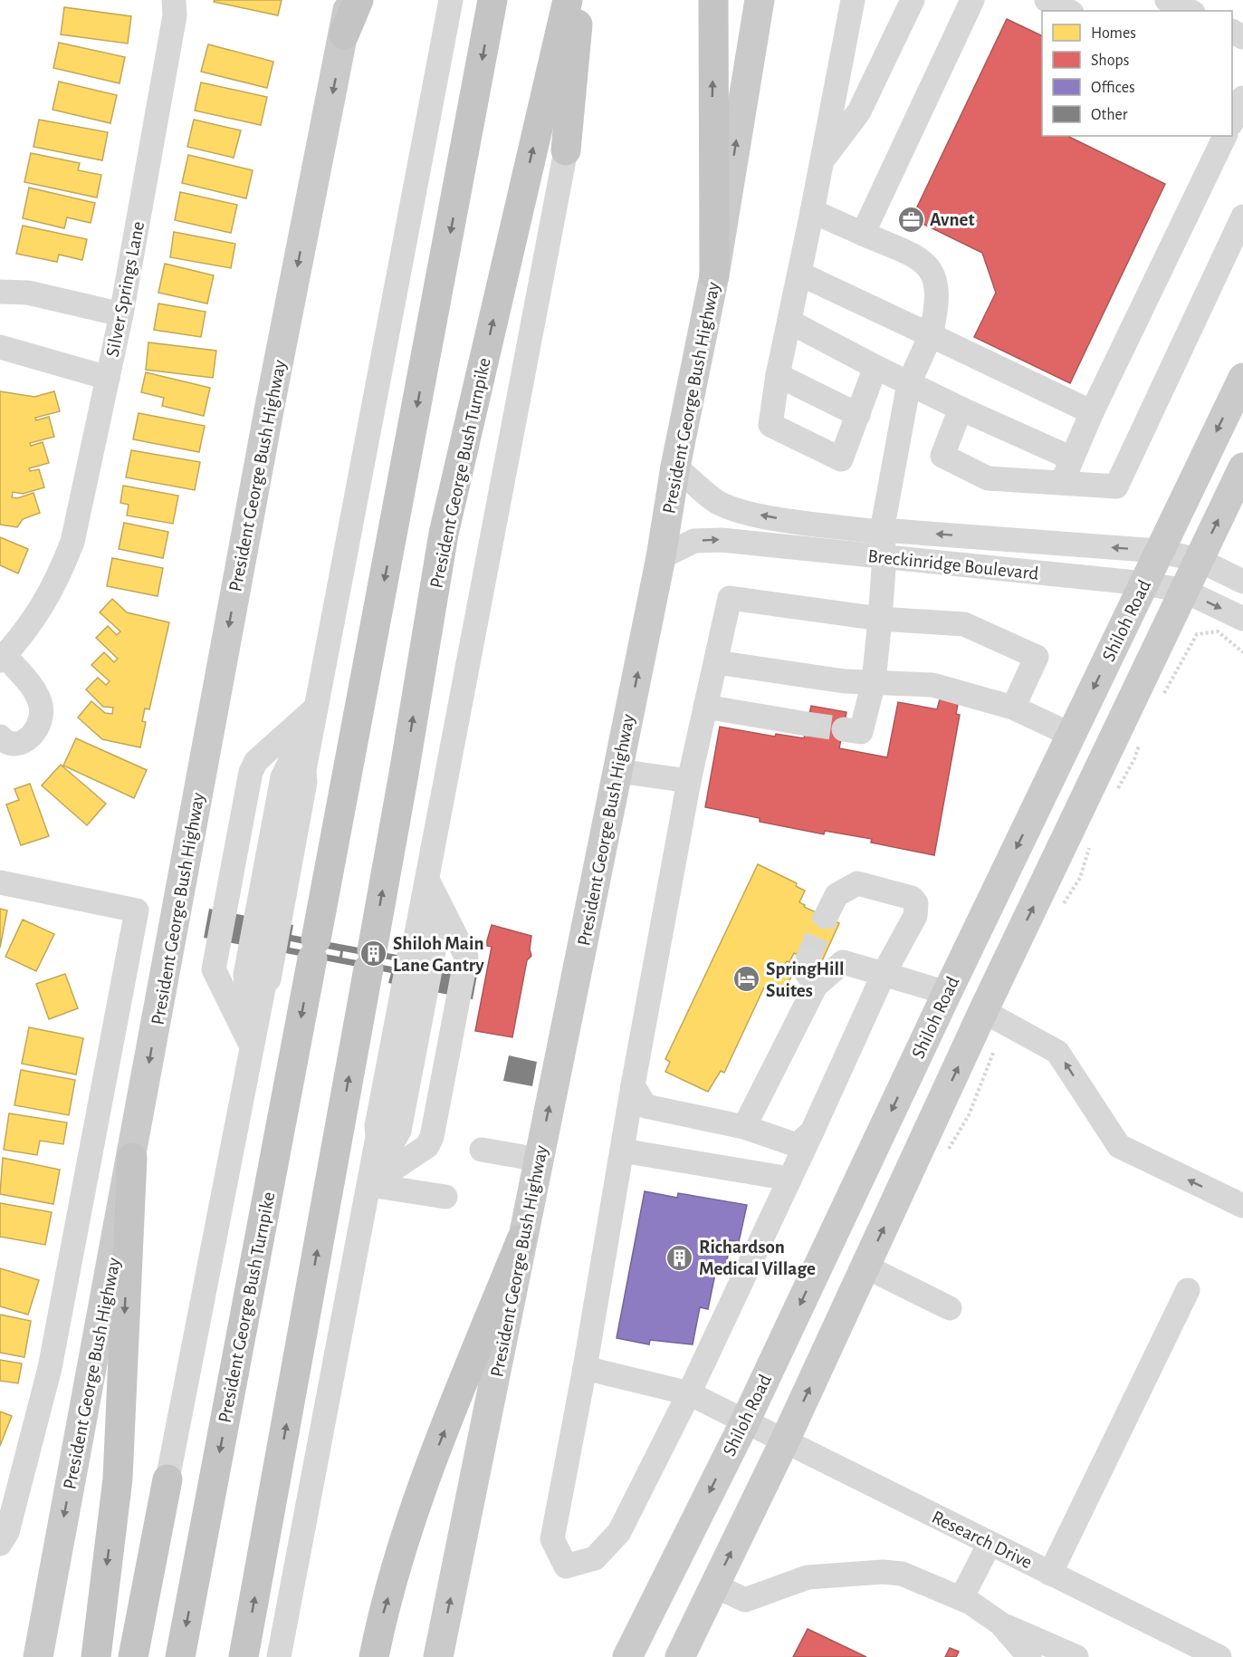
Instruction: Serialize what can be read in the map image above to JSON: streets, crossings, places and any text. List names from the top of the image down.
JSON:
{
  "streets": {
    "highway": ["President George Bush Turnpike"],
    "main road": ["President George Bush Highway", "Shiloh Road"],
    "street": ["Silver Springs Lane", "Breckinridge Boulevard", "Research Drive"]
  },
  "crossings": [
    ["President George Bush Highway", "Breckinridge Boulevard"],
    ["Breckinridge Boulevard", "Shiloh Road"],
    ["Shiloh Road", "Research Drive"]
  ],
  "places": {
    "office": ["Avnet"],
    "building": ["Shiloh Main Lane Gantry", "Richardson Medical Village"],
    "hotel": ["SpringHill Suites"]
  },
  "legend": [
    "Homes",
    "Shops",
    "Offices",
    "Other"
  ]
}
